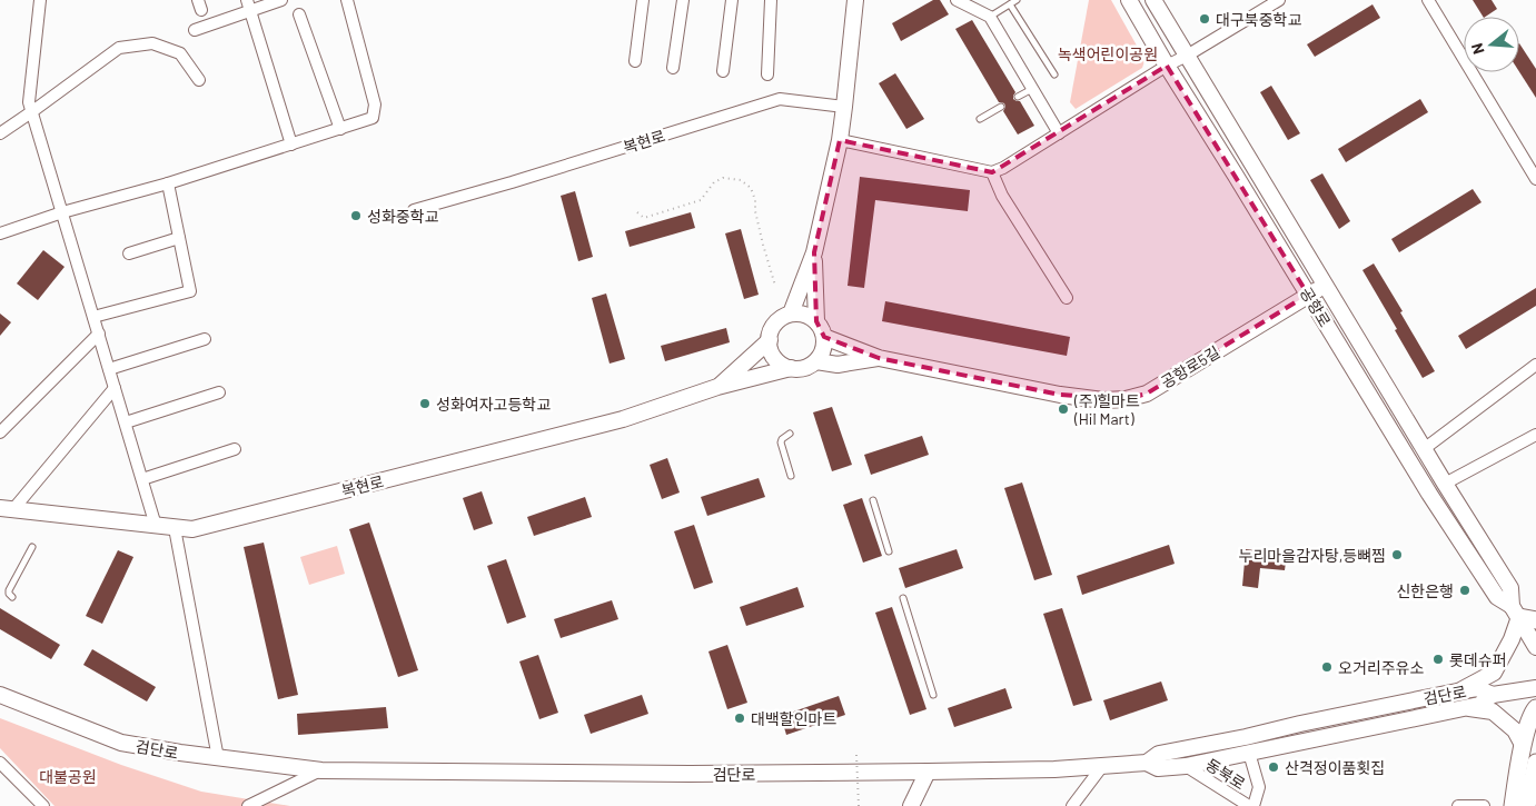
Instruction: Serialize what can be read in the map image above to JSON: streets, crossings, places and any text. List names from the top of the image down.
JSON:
{
  "streets": {
    "main road": [
      "복현로",
      "공항로",
      "공항로5길",
      "검단로"
    ],
    "street": ["동북로"]
  },
  "crossings": [
    ["공항로", "공항로5길"],
    ["검단로", "동북로"]
  ],
  "parks": ["녹색어린이공원", "대불공원"],
  "places": [
    "대구북중학교",
    "성화중학교",
    "성화여자고등학교",
    "(주)힐마트 (Hil Mart)",
    "누리마을감자탕,등뼈찜",
    "신한은행",
    "롯데슈퍼",
    "오거리주유소",
    "대백할인마트",
    "산격정이품횟집"
  ],
  "north": "left"
}
